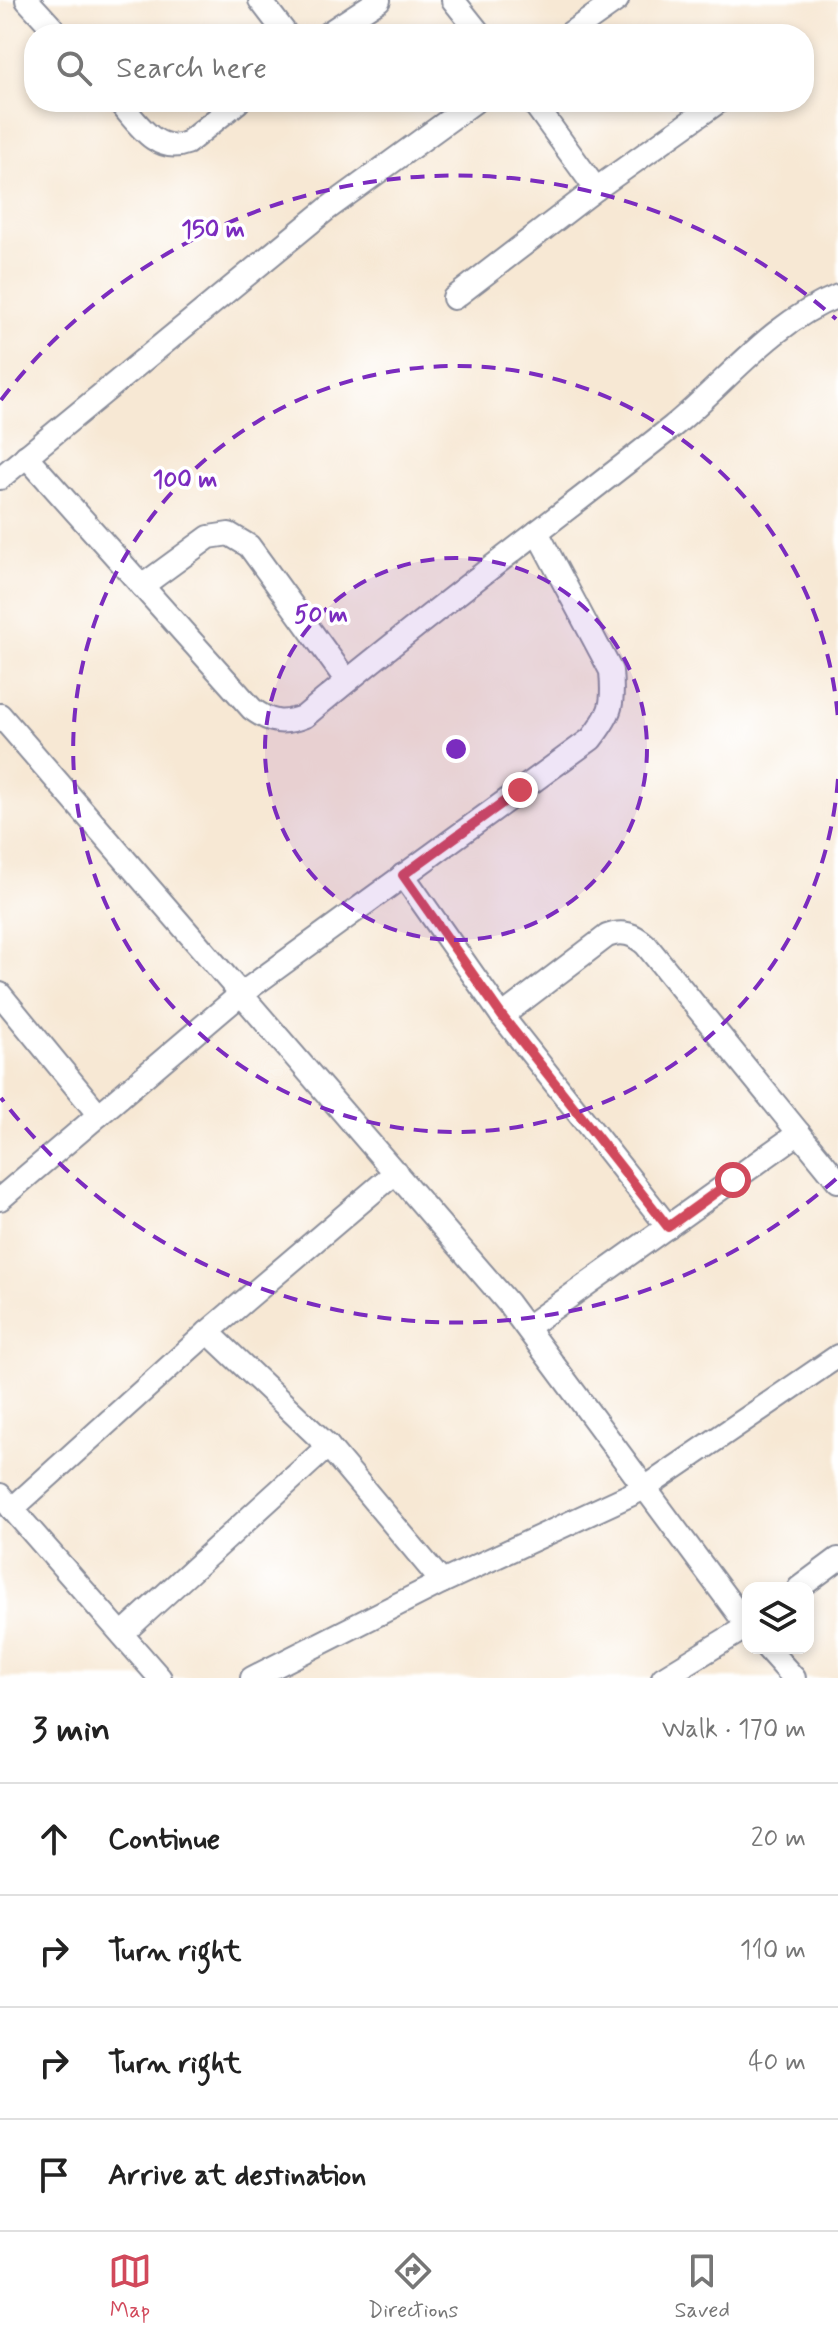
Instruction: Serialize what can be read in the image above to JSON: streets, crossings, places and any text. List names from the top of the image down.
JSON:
{
  "page": {
    "search": "Search here",
    "heading": ["3 min", "Walk · 170 m"],
    "list": [
      ["Continue", "20 m"],
      ["Turn right", "110 m"],
      ["Turn right", "40 m"],
      "Arrive at destination"
    ],
    "nav": ["Map", "Directions", "Saved"]
  },
  "rings": ["150 m", "100 m", "50 m"]
}
